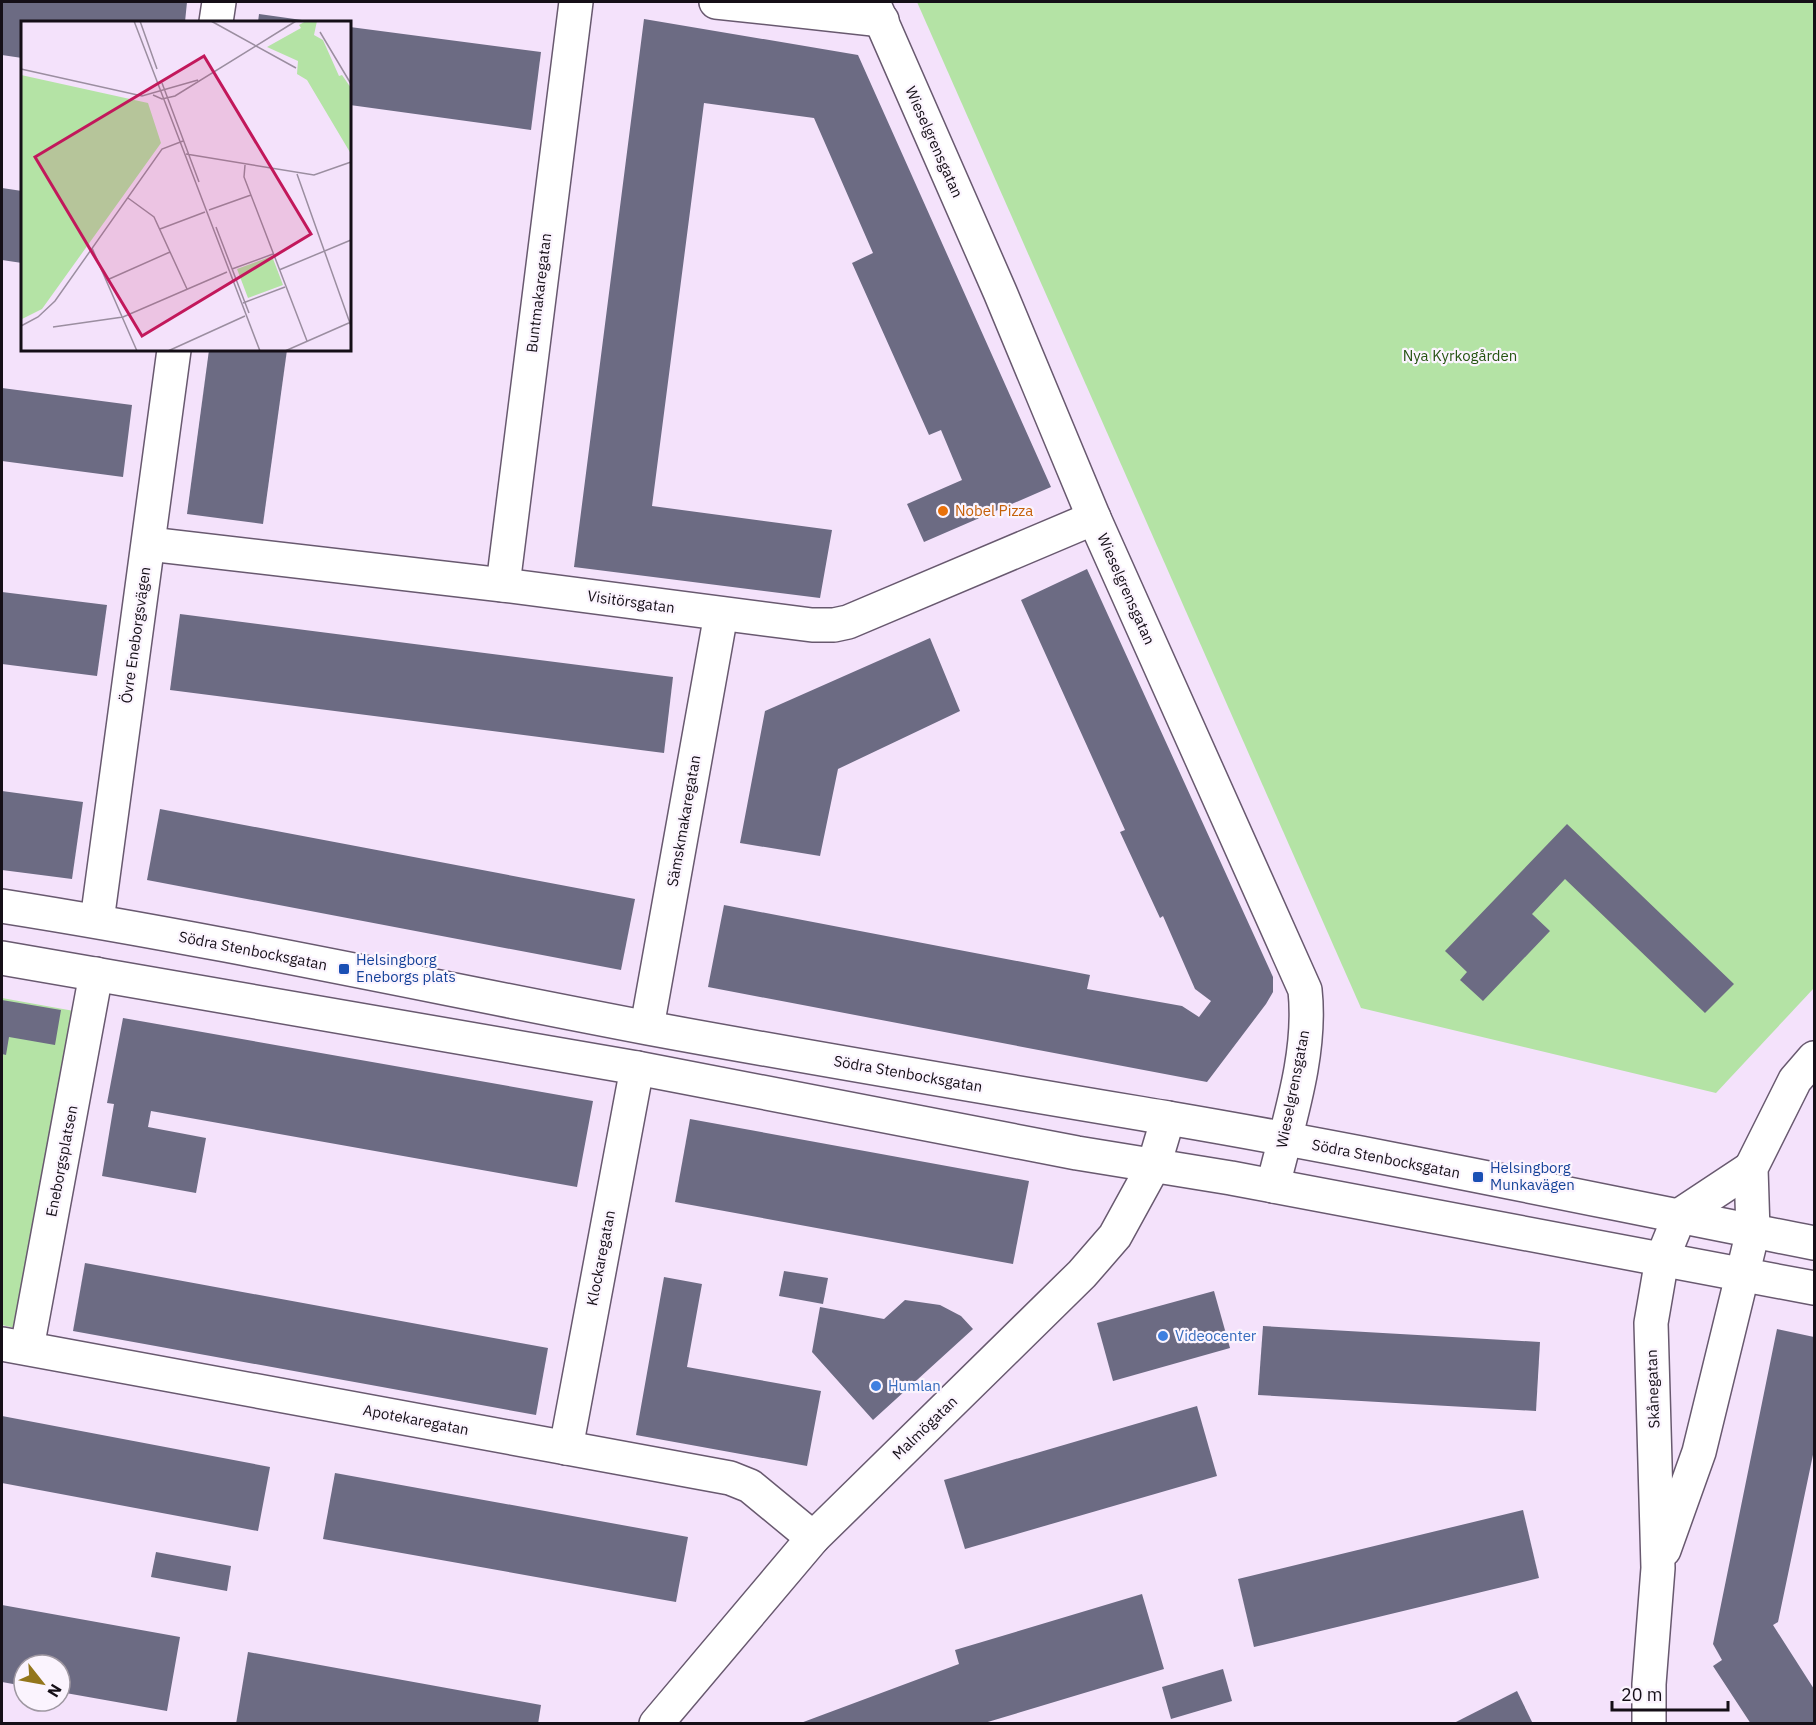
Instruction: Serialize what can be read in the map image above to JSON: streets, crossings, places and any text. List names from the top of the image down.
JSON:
{
  "streets": {
    "street": [
      "Wieselgrensgatan",
      "Buntmakaregatan",
      "Visitörsgatan",
      "Övre Eneborgsvägen",
      "Sämskmakaregatan",
      "Södra Stenbocksgatan",
      "Eneborgsplatsen",
      "Klockaregatan",
      "Skånegatan",
      "Apotekaregatan",
      "Malmögatan"
    ]
  },
  "crossings": [
    ["Wieselgrensgatan", "Visitörsgatan"],
    ["Wieselgrensgatan", "Södra Stenbocksgatan"],
    ["Buntmakaregatan", "Visitörsgatan"],
    ["Visitörsgatan", "Övre Eneborgsvägen"],
    ["Visitörsgatan", "Sämskmakaregatan"],
    ["Övre Eneborgsvägen", "Södra Stenbocksgatan"],
    ["Sämskmakaregatan", "Södra Stenbocksgatan"],
    ["Södra Stenbocksgatan", "Skånegatan"],
    ["Södra Stenbocksgatan", "Malmögatan"],
    ["Eneborgsplatsen", "Apotekaregatan"],
    ["Klockaregatan", "Apotekaregatan"],
    ["Apotekaregatan", "Malmögatan"]
  ],
  "parks": ["Nya Kyrkogården"],
  "places": {
    "other": ["Nobel Pizza", "Videocenter", "Humlan"],
    "transit": ["Helsingborg Eneborgs plats", "Helsingborg Munkavägen"]
  },
  "scale_bar": "20 m",
  "north": "bottom right"
}
